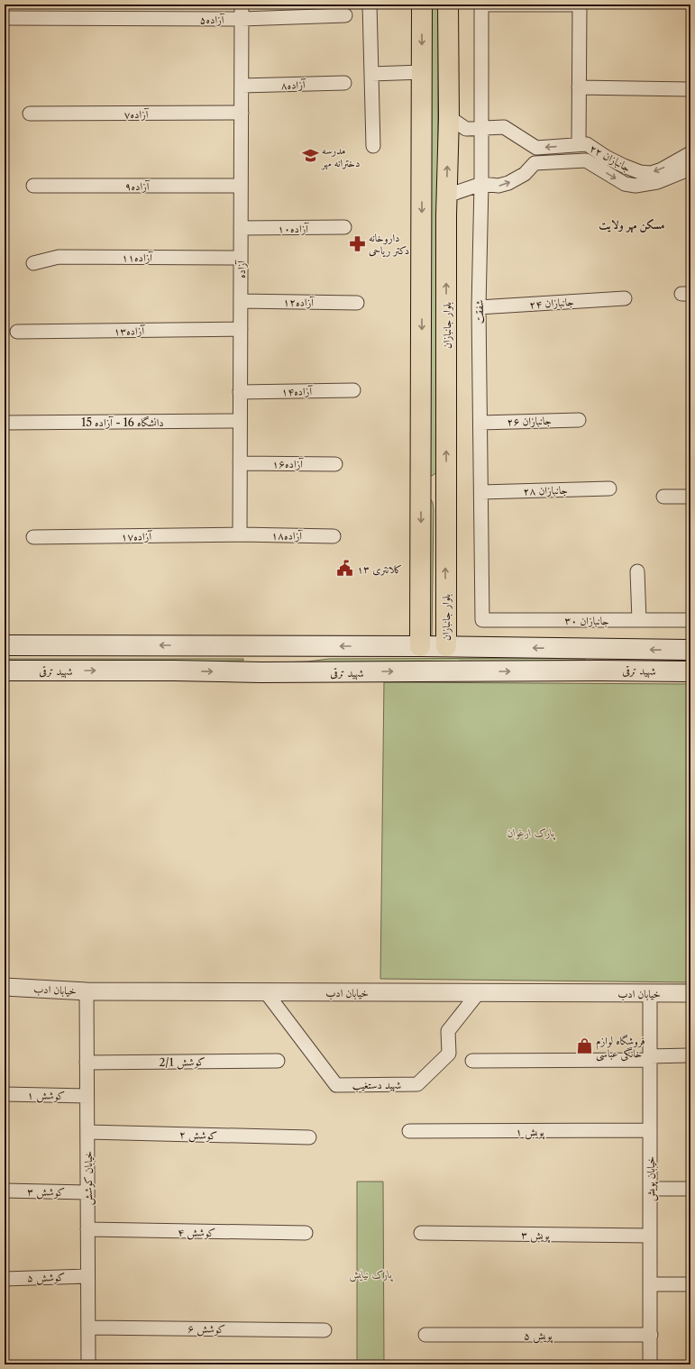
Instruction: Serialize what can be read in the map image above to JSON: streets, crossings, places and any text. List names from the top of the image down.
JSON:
{
  "streets": {
    "main road": ["بلوار جانبازان", "شهید ترقی"],
    "street": [
      "آزاده۵",
      "آزاده۸",
      "آزاده۷",
      "جانبازان ۲۲",
      "آزاده۹",
      "آزاده۱۰",
      "آزاده۱۱",
      "آزاده",
      "آزاده۱۲",
      "جانبازان ۲۴",
      "شفقت",
      "آزاده۱۳",
      "آزاده۱۴",
      "جانبازان ۲۶",
      "دانشگاه 16 - آزاده 15",
      "آزاده۱۶",
      "جانبازان ۲۸",
      "آزاده۱۸",
      "آزاده۱۷",
      "جانبازان ۳۰",
      "خیابان ادب",
      "کوشش 2/1",
      "شهید دستغیب",
      "کوشش ۱",
      "پویش ۱",
      "کوشش ۲",
      "خیابان کوشش",
      "خیابان پویش",
      "کوشش ۳",
      "کوشش ۴",
      "پویش ۳",
      "کوشش ۵",
      "کوشش ۶",
      "پویش ۵"
    ]
  },
  "crossings": [
    ["آزاده۵", "آزاده"],
    ["آزاده۸", "آزاده"],
    ["آزاده۷", "آزاده"],
    ["جانبازان ۲۲", "شفقت"],
    ["جانبازان ۲۲", "بلوار جانبازان"],
    ["آزاده۹", "آزاده"],
    ["آزاده۱۰", "آزاده"],
    ["آزاده۱۱", "آزاده"],
    ["آزاده", "آزاده۱۲"],
    ["آزاده", "آزاده۱۳"],
    ["آزاده", "آزاده۱۴"],
    ["آزاده", "دانشگاه 16 - آزاده 15"],
    ["آزاده", "آزاده۱۶"],
    ["آزاده", "آزاده۱۸"],
    ["آزاده", "آزاده۱۷"],
    ["جانبازان ۲۴", "شفقت"],
    ["شفقت", "جانبازان ۲۶"],
    ["شفقت", "جانبازان ۲۸"],
    ["شفقت", "جانبازان ۳۰"],
    ["بلوار جانبازان", "شهید ترقی"],
    ["آزاده۱۸", "آزاده۱۷"],
    ["خیابان ادب", "شهید دستغیب"],
    ["خیابان ادب", "خیابان کوشش"],
    ["خیابان ادب", "خیابان پویش"],
    ["کوشش 2/1", "خیابان کوشش"],
    ["کوشش ۱", "خیابان کوشش"],
    ["پویش ۱", "خیابان پویش"],
    ["کوشش ۲", "خیابان کوشش"],
    ["خیابان کوشش", "کوشش ۳"],
    ["خیابان کوشش", "کوشش ۴"],
    ["خیابان کوشش", "کوشش ۵"],
    ["خیابان کوشش", "کوشش ۶"],
    ["خیابان پویش", "پویش ۳"],
    ["خیابان پویش", "پویش ۵"]
  ],
  "districts": ["مسکن مهر ولایت"],
  "parks": ["پارک ارغوان", "پارک نیایش"],
  "places": {
    "school or university": ["مدرسه دخترانه مهر"],
    "pharmacy": ["داروخانه دکتر ریاحی"],
    "public building": ["کلانتری ۱۳"],
    "shop": ["فروشگاه لوازم خانگی عباسی"]
  }
}
